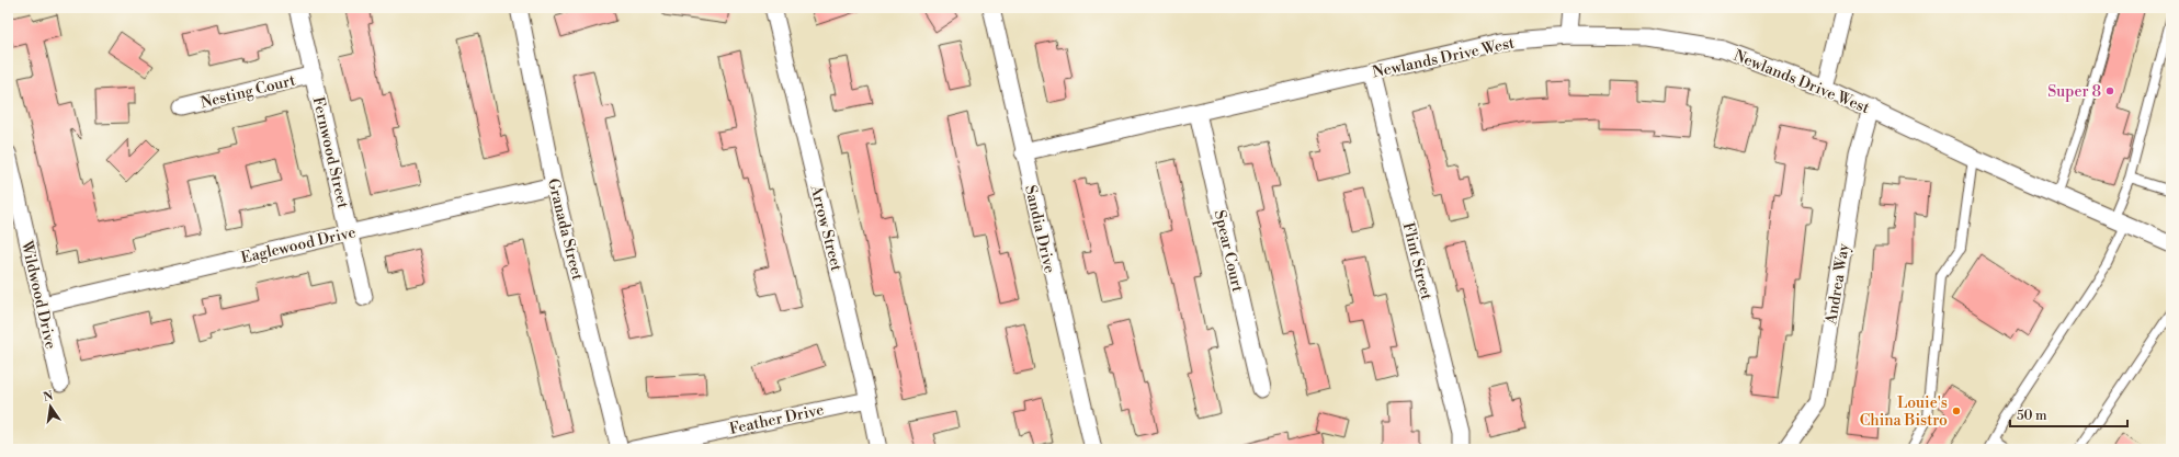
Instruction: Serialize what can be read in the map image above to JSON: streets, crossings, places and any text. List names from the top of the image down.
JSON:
{
  "streets": {
    "street": [
      "Newlands Drive West",
      "Nesting Court",
      "Fernwood Street",
      "Arrow Street",
      "Granada Street",
      "Sandia Drive",
      "Eaglewood Drive",
      "Spear Court",
      "Flint Street",
      "Andrea Way",
      "Wildwood Drive",
      "Feather Drive"
    ]
  },
  "crossings": [
    ["Newlands Drive West", "Sandia Drive"],
    ["Newlands Drive West", "Spear Court"],
    ["Newlands Drive West", "Flint Street"],
    ["Newlands Drive West", "Andrea Way"],
    ["Nesting Court", "Fernwood Street"],
    ["Fernwood Street", "Eaglewood Drive"],
    ["Arrow Street", "Feather Drive"],
    ["Granada Street", "Eaglewood Drive"],
    ["Eaglewood Drive", "Wildwood Drive"]
  ],
  "places": ["Super 8", "Louie's China Bistro"],
  "scale_bar": "50 m",
  "north": "top"
}
